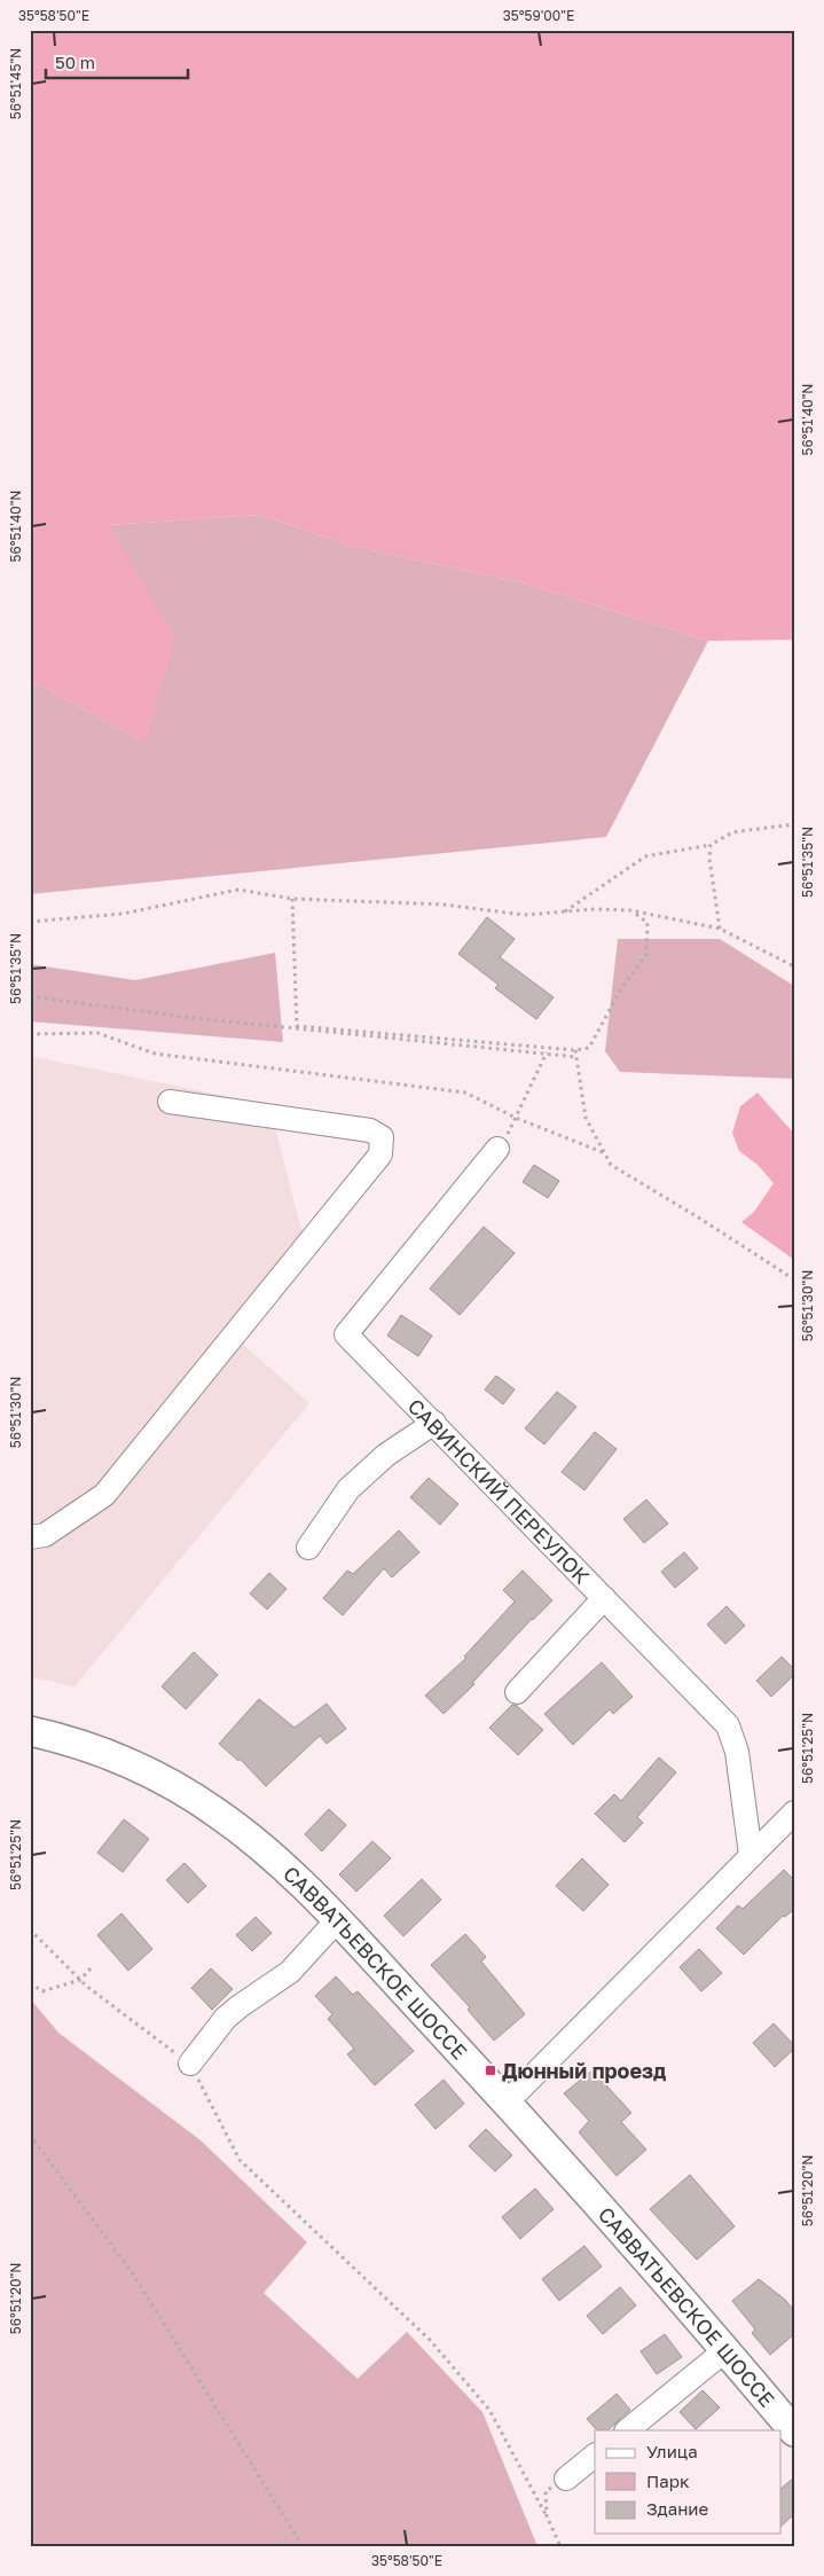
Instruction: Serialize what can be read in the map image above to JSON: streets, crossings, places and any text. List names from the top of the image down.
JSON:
{
  "streets": {
    "main road": ["САВВАТЬЕВСКОЕ ШОССЕ"],
    "street": ["САВИНСКИЙ ПЕРЕУЛОК"]
  },
  "places": {
    "transit": ["Дюнный проезд"]
  },
  "legend": ["Улица", "Парк", "Здание"],
  "scale_bar": "50 m",
  "coordinates": [
    "35°58'50\"E",
    "35°59'00\"E",
    "56°51'45\"N",
    "56°51'40\"N",
    "56°51'35\"N",
    "56°51'30\"N",
    "56°51'25\"N",
    "56°51'20\"N"
  ]
}
